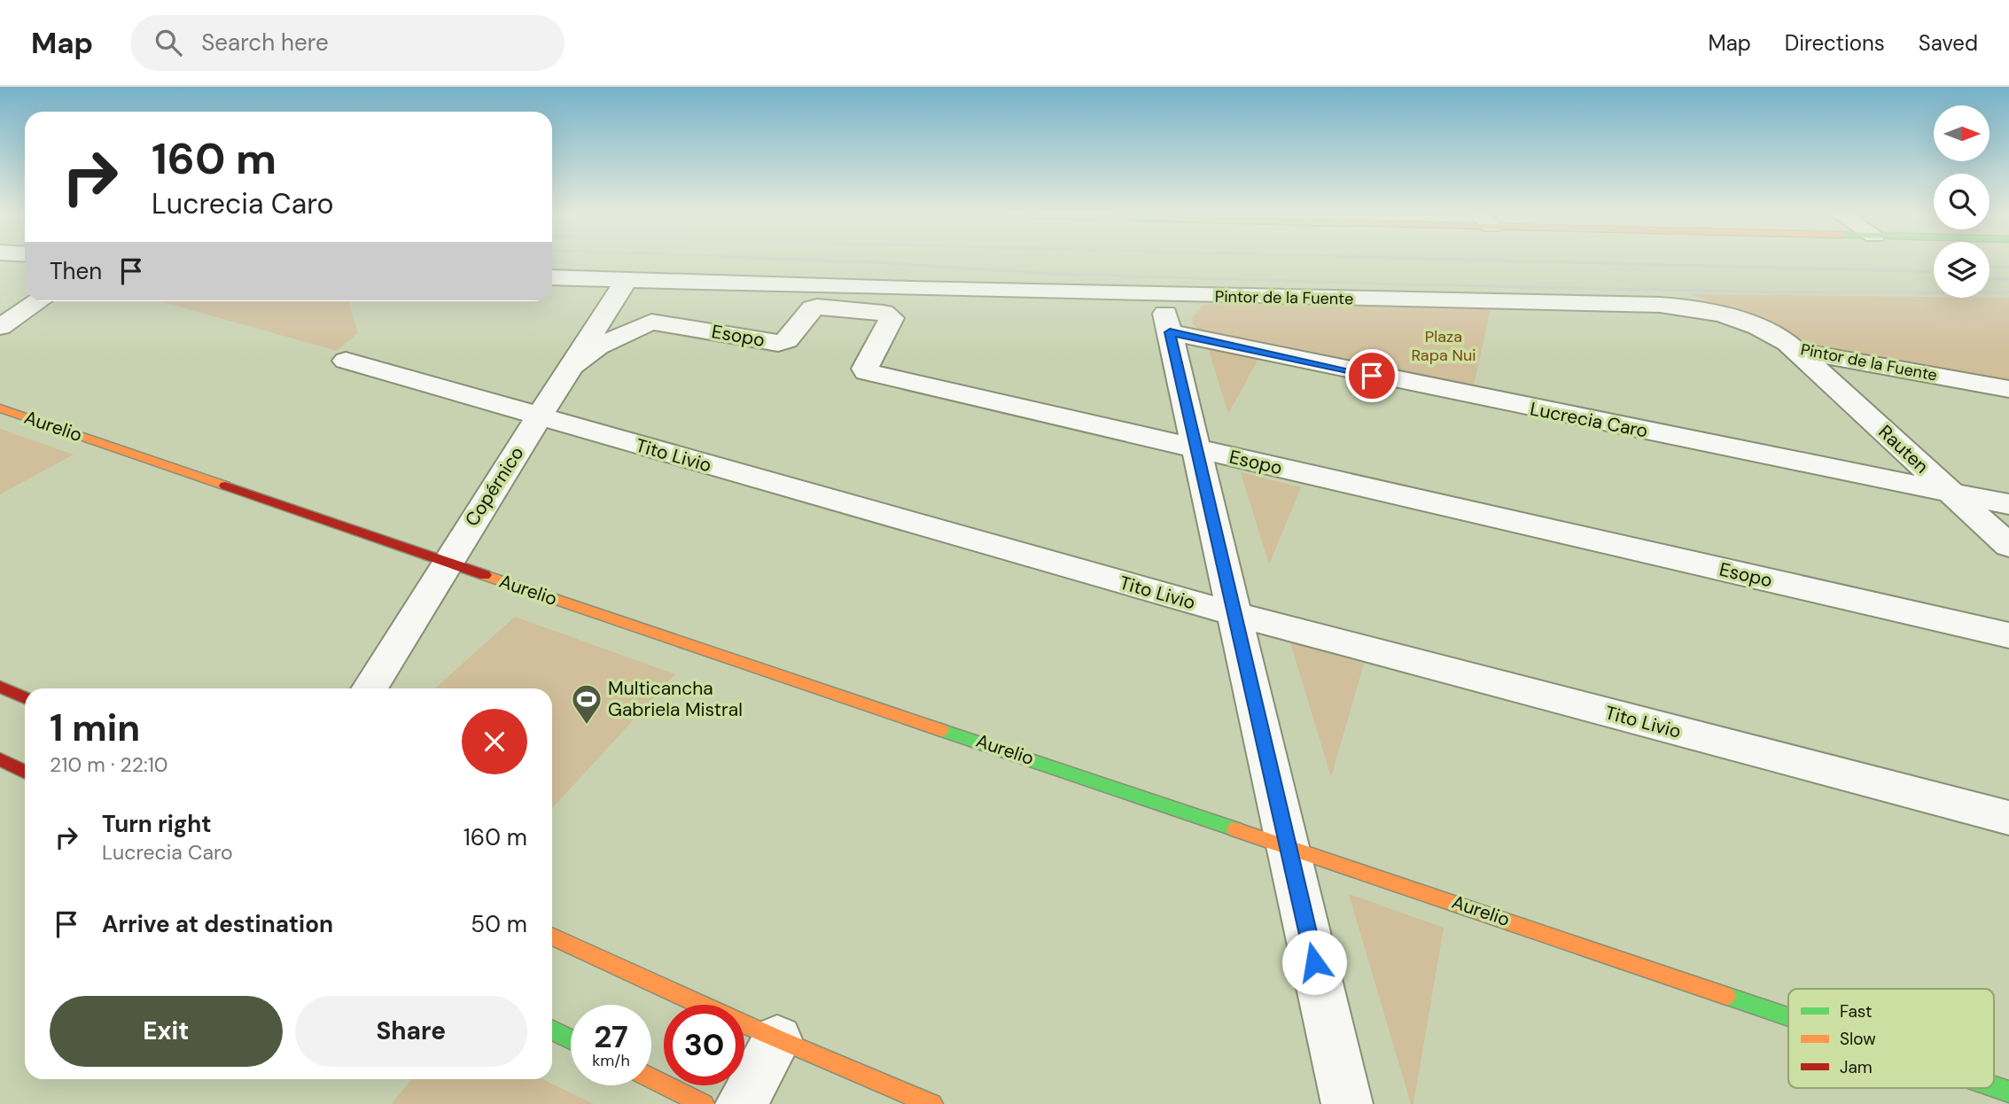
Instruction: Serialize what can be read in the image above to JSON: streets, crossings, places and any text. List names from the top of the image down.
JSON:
{
  "streets": {
    "street": [
      "Pintor de la Fuente",
      "Esopo",
      "Lucrecia Caro",
      "Aurelio",
      "Rauten",
      "Tito Livio",
      "Copérnico"
    ]
  },
  "crossings": [
    ["Pintor de la Fuente", "Rauten"],
    ["Pintor de la Fuente", "Copérnico"],
    ["Esopo", "Copérnico"],
    ["Lucrecia Caro", "Rauten"],
    ["Aurelio", "Copérnico"],
    ["Tito Livio", "Copérnico"]
  ],
  "parks": ["Plaza Rapa Nui"],
  "places": {
    "sports": ["Multicancha Gabriela Mistral"]
  },
  "legend": ["Fast", "Slow", "Jam"],
  "north": "right",
  "page": {
    "header": "Map",
    "search": "Search here",
    "nav": ["Map", "Directions", "Saved"],
    "turn": ["160 m", "Lucrecia Caro"],
    "then": "Then",
    "heading": ["1 min", "210 m · 22:10"],
    "list": [
      {
        "name": "Turn right",
        "note": "Lucrecia Caro",
        "value": "160 m"
      },
      {
        "name": "Arrive at destination",
        "value": "50 m"
      }
    ],
    "buttons": ["Exit", "Share"],
    "speed": "27 km/h",
    "limit": "30"
  }
}
